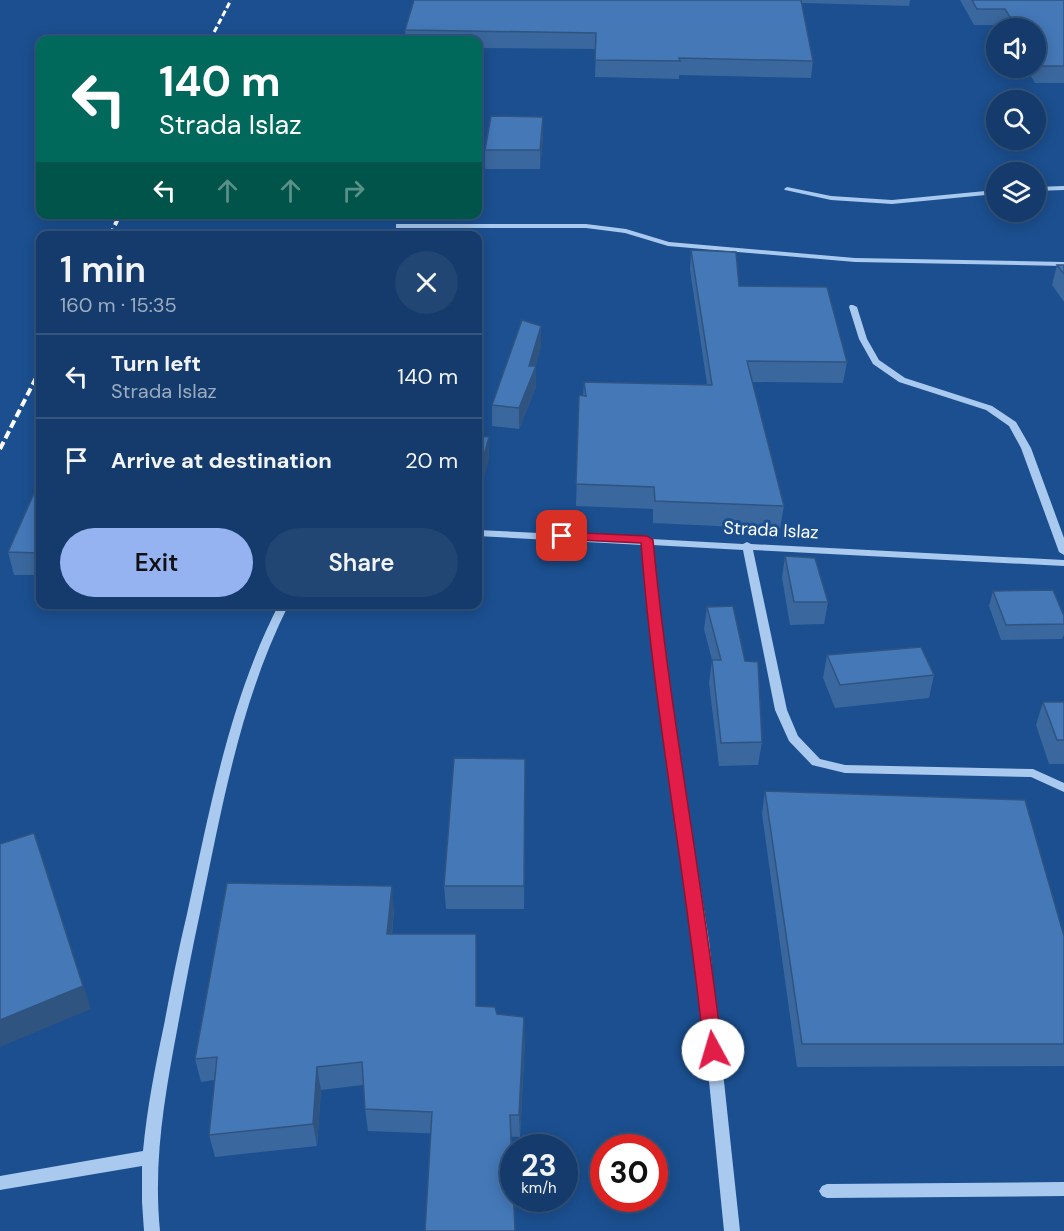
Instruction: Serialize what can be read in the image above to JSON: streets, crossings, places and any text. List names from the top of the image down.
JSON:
{
  "streets": {
    "street": ["Strada Islaz"]
  },
  "page": {
    "turn": ["140 m", "Strada Islaz"],
    "heading": ["1 min", "160 m · 15:35"],
    "list": [
      {
        "name": "Turn left",
        "note": "Strada Islaz",
        "value": "140 m"
      },
      {
        "name": "Arrive at destination",
        "value": "20 m"
      }
    ],
    "buttons": ["Exit", "Share"],
    "speed": "23 km/h",
    "limit": "30"
  }
}
